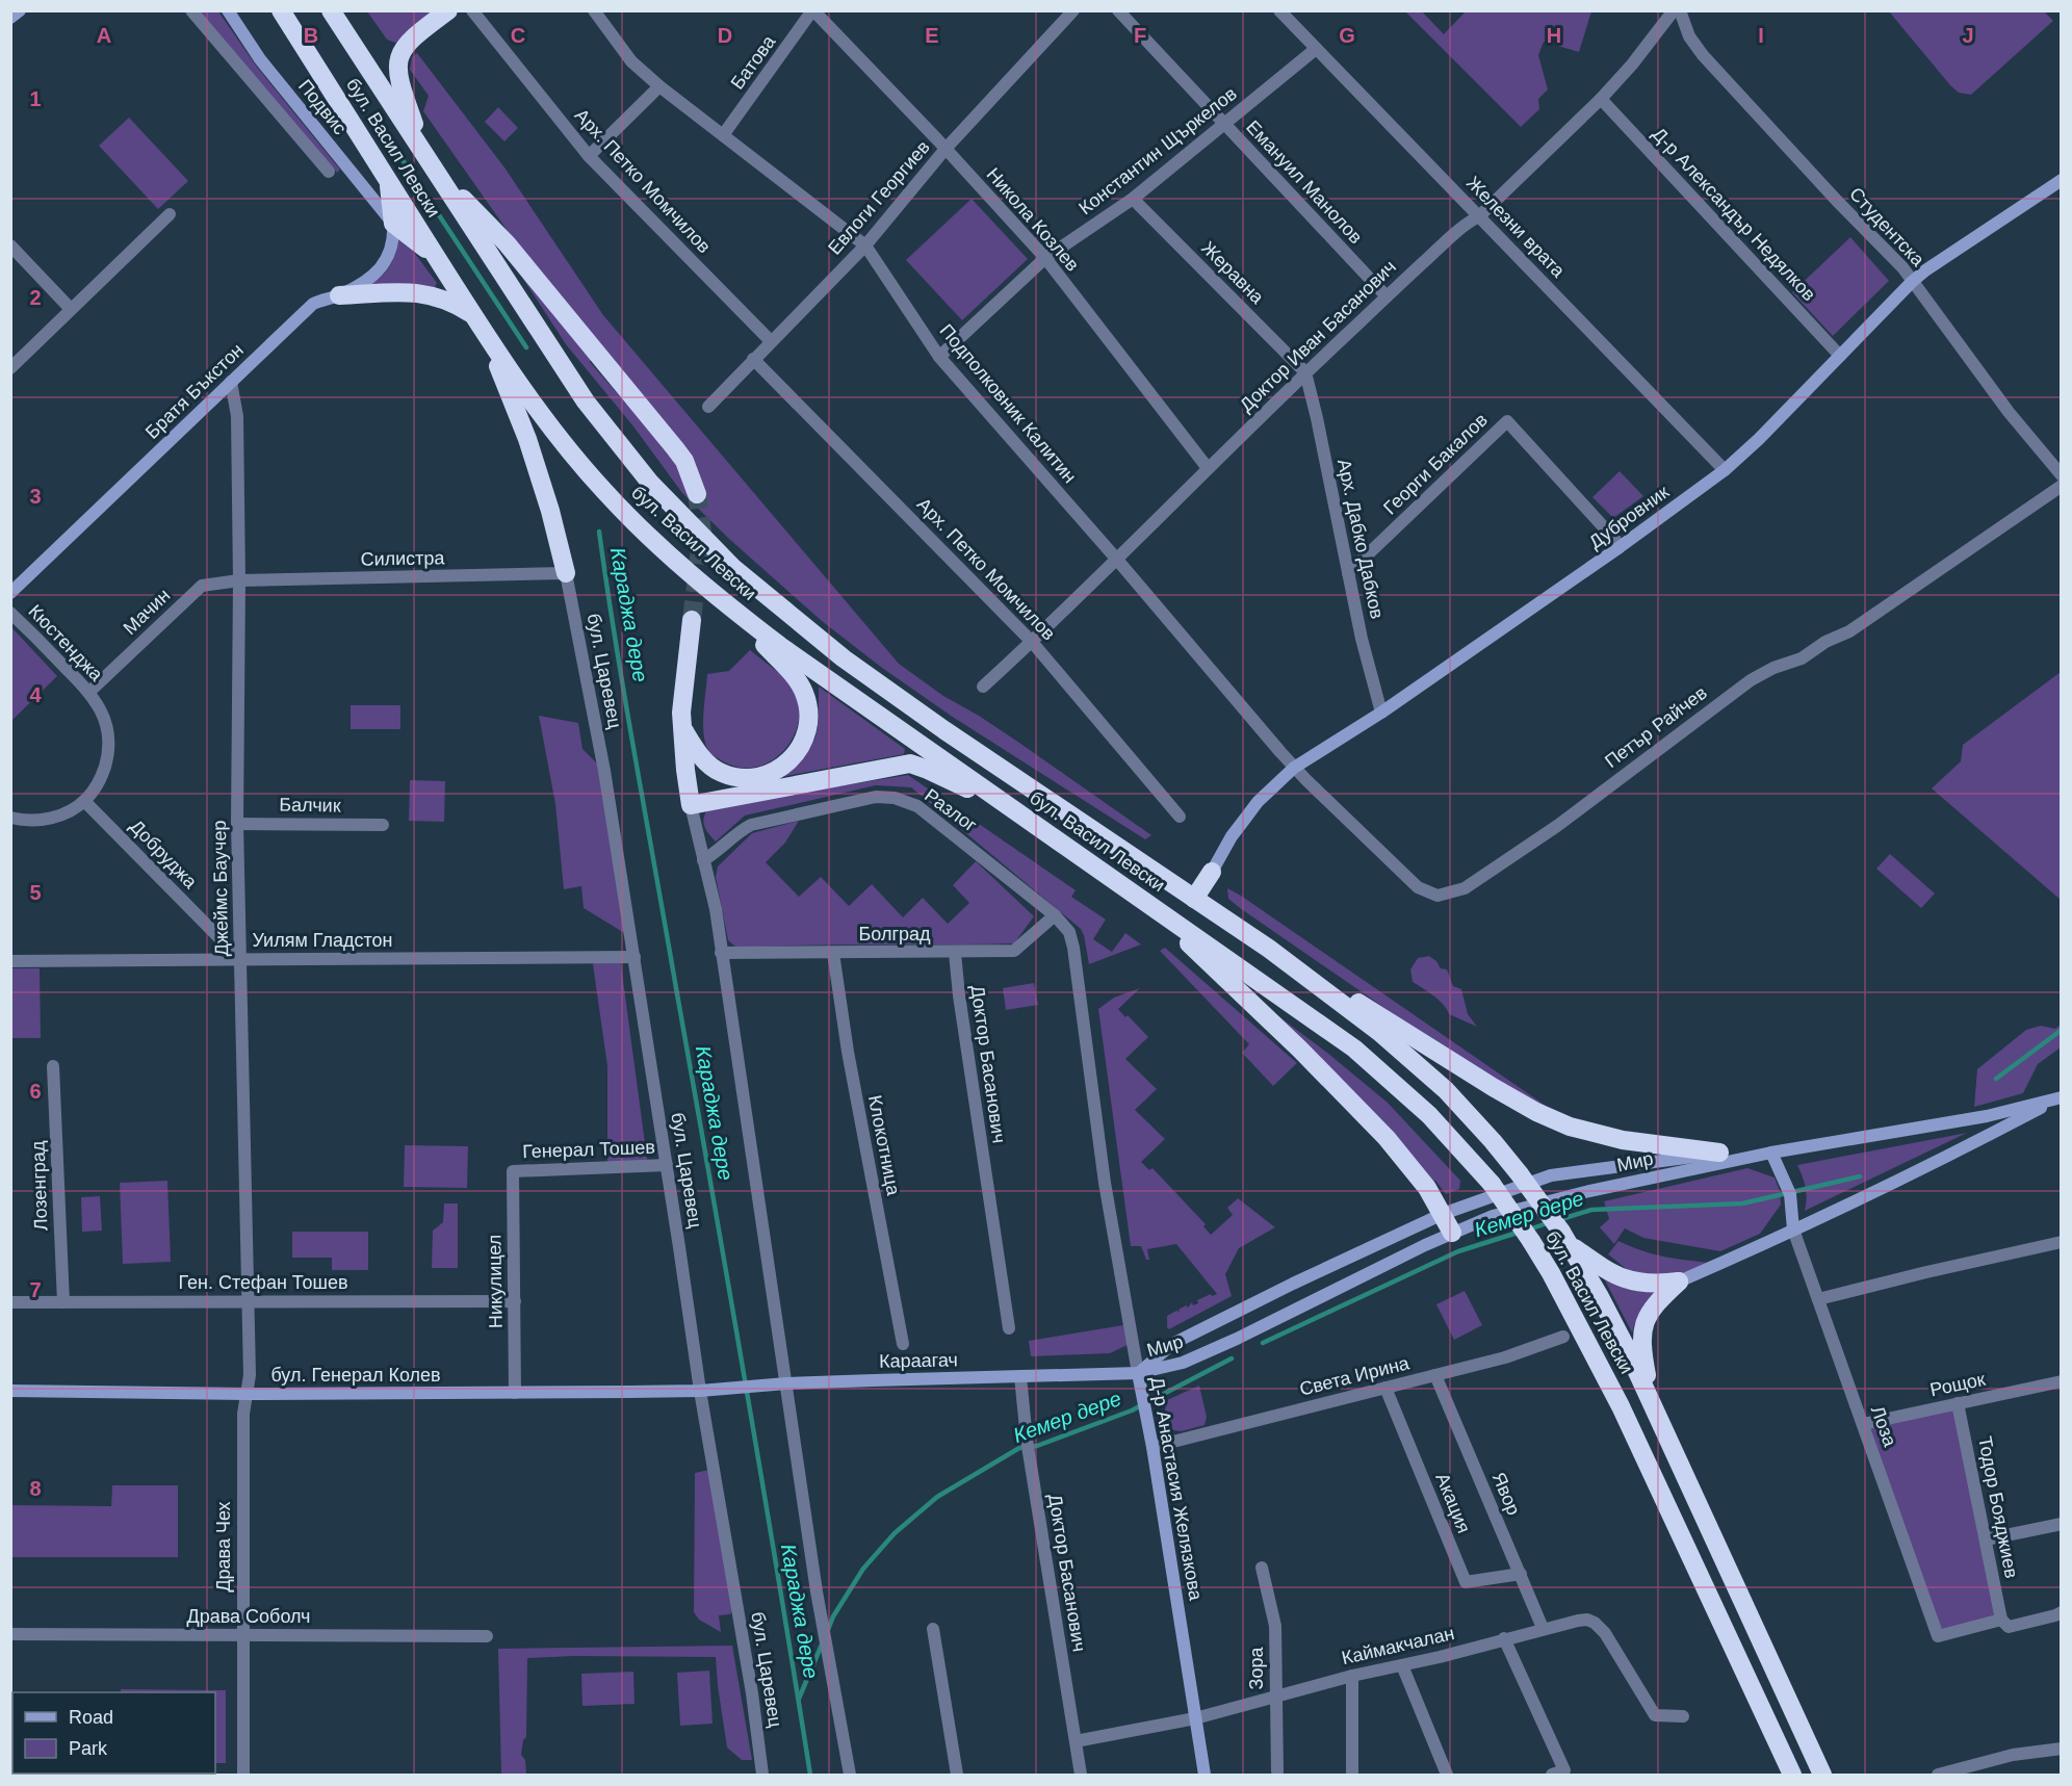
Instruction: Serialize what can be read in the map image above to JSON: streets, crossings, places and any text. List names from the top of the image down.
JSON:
{
  "streets": {
    "highway": ["бул. Васил Левски"],
    "street": [
      "Батова",
      "Подвис",
      "Константин Щъркелов",
      "Арх. Петко Момчилов",
      "Емануил Манолов",
      "Евлоги Георгиев",
      "Д-р Александър Недялков",
      "Никола Козлев",
      "Железни врата",
      "Студентска",
      "Жеравна",
      "Доктор Иван Басанович",
      "Братя Бъкстон",
      "Подполковник Калитин",
      "Георги Бакалов",
      "Дубровник",
      "Арх. Дабко Дабков",
      "Силистра",
      "Мачин",
      "Кюстенджа",
      "бул. Царевец",
      "Петър Райчев",
      "Балчик",
      "Разлог",
      "Добруджа",
      "Джеймс Баучер",
      "Болград",
      "Уилям Гладстон",
      "Доктор Басанович",
      "Клокотница",
      "Генерал Тошев",
      "Мир",
      "Лозенград",
      "Никулицел",
      "Ген. Стефан Тошев",
      "Караагач",
      "бул. Генерал Колев",
      "Света Ирина",
      "Рощок",
      "Лоза",
      "Д-р Анастасия Желязкова",
      "Явор",
      "Акация",
      "Тодор Бояджиев",
      "Драва Чех",
      "Драва Соболч",
      "Каймакчалан",
      "Зора"
    ]
  },
  "crossings": [
    ["Батова", "Никола Козлев"],
    ["Батова", "Подполковник Калитин"],
    ["Подвис", "Братя Бъкстон"],
    ["бул. Васил Левски", "Света Ирина"],
    ["Константин Щъркелов", "Емануил Манолов"],
    ["Константин Щъркелов", "Никола Козлев"],
    ["Константин Щъркелов", "Железни врата"],
    ["Константин Щъркелов", "Жеравна"],
    ["Константин Щъркелов", "Подполковник Калитин"],
    ["Арх. Петко Момчилов", "Евлоги Георгиев"],
    ["Арх. Петко Момчилов", "Доктор Иван Басанович"],
    ["Емануил Манолов", "Доктор Иван Басанович"],
    ["Евлоги Георгиев", "Никола Козлев"],
    ["Евлоги Георгиев", "Подполковник Калитин"],
    ["Д-р Александър Недялков", "Доктор Иван Басанович"],
    ["Д-р Александър Недялков", "Дубровник"],
    ["Никола Козлев", "Доктор Иван Басанович"],
    ["Железни врата", "Доктор Иван Басанович"],
    ["Железни врата", "Дубровник"],
    ["Студентска", "Дубровник"],
    ["Жеравна", "Доктор Иван Басанович"],
    ["Жеравна", "Арх. Дабко Дабков"],
    ["Доктор Иван Басанович", "Подполковник Калитин"],
    ["Доктор Иван Басанович", "Арх. Дабко Дабков"],
    ["Братя Бъкстон", "Джеймс Баучер"],
    ["Подполковник Калитин", "Дубровник"],
    ["Подполковник Калитин", "Петър Райчев"],
    ["Георги Бакалов", "Дубровник"],
    ["Георги Бакалов", "Арх. Дабко Дабков"],
    ["Дубровник", "Арх. Дабко Дабков"],
    ["Дубровник", "Петър Райчев"],
    ["Силистра", "Мачин"],
    ["Силистра", "бул. Царевец"],
    ["Силистра", "Джеймс Баучер"],
    ["Мачин", "Кюстенджа"],
    ["Мачин", "Джеймс Баучер"],
    ["Кюстенджа", "Добруджа"],
    ["бул. Царевец", "Уилям Гладстон"],
    ["бул. Царевец", "Генерал Тошев"],
    ["бул. Царевец", "Караагач"],
    ["бул. Царевец", "бул. Генерал Колев"],
    ["Балчик", "Джеймс Баучер"],
    ["Разлог", "Болград"],
    ["Разлог", "Д-р Анастасия Желязкова"],
    ["Добруджа", "Джеймс Баучер"],
    ["Добруджа", "Уилям Гладстон"],
    ["Джеймс Баучер", "Уилям Гладстон"],
    ["Джеймс Баучер", "Ген. Стефан Тошев"],
    ["Джеймс Баучер", "бул. Генерал Колев"],
    ["Джеймс Баучер", "Драва Чех"],
    ["Болград", "Доктор Басанович"],
    ["Болград", "Клокотница"],
    ["Доктор Басанович", "Караагач"],
    ["Доктор Басанович", "Каймакчалан"],
    ["Генерал Тошев", "Никулицел"],
    ["Мир", "Караагач"],
    ["Мир", "Лоза"],
    ["Мир", "Д-р Анастасия Желязкова"],
    ["Лозенград", "Ген. Стефан Тошев"],
    ["Никулицел", "Ген. Стефан Тошев"],
    ["Никулицел", "бул. Генерал Колев"],
    ["Караагач", "бул. Генерал Колев"],
    ["Караагач", "Д-р Анастасия Желязкова"],
    ["бул. Генерал Колев", "Драва Чех"],
    ["Света Ирина", "Д-р Анастасия Желязкова"],
    ["Света Ирина", "Явор"],
    ["Света Ирина", "Акация"],
    ["Рощок", "Лоза"],
    ["Рощок", "Тодор Бояджиев"],
    ["Лоза", "Тодор Бояджиев"],
    ["Д-р Анастасия Желязкова", "Каймакчалан"],
    ["Явор", "Акация"],
    ["Явор", "Каймакчалан"],
    ["Драва Чех", "Драва Соболч"],
    ["Каймакчалан", "Зора"]
  ],
  "water": ["Караджа дере", "Кемер дере"],
  "legend": ["Road", "Park"],
  "grid": {
    "columns": [
      "A",
      "B",
      "C",
      "D",
      "E",
      "F",
      "G",
      "H",
      "I",
      "J"
    ],
    "rows": [
      "1",
      "2",
      "3",
      "4",
      "5",
      "6",
      "7",
      "8"
    ]
  }
}
